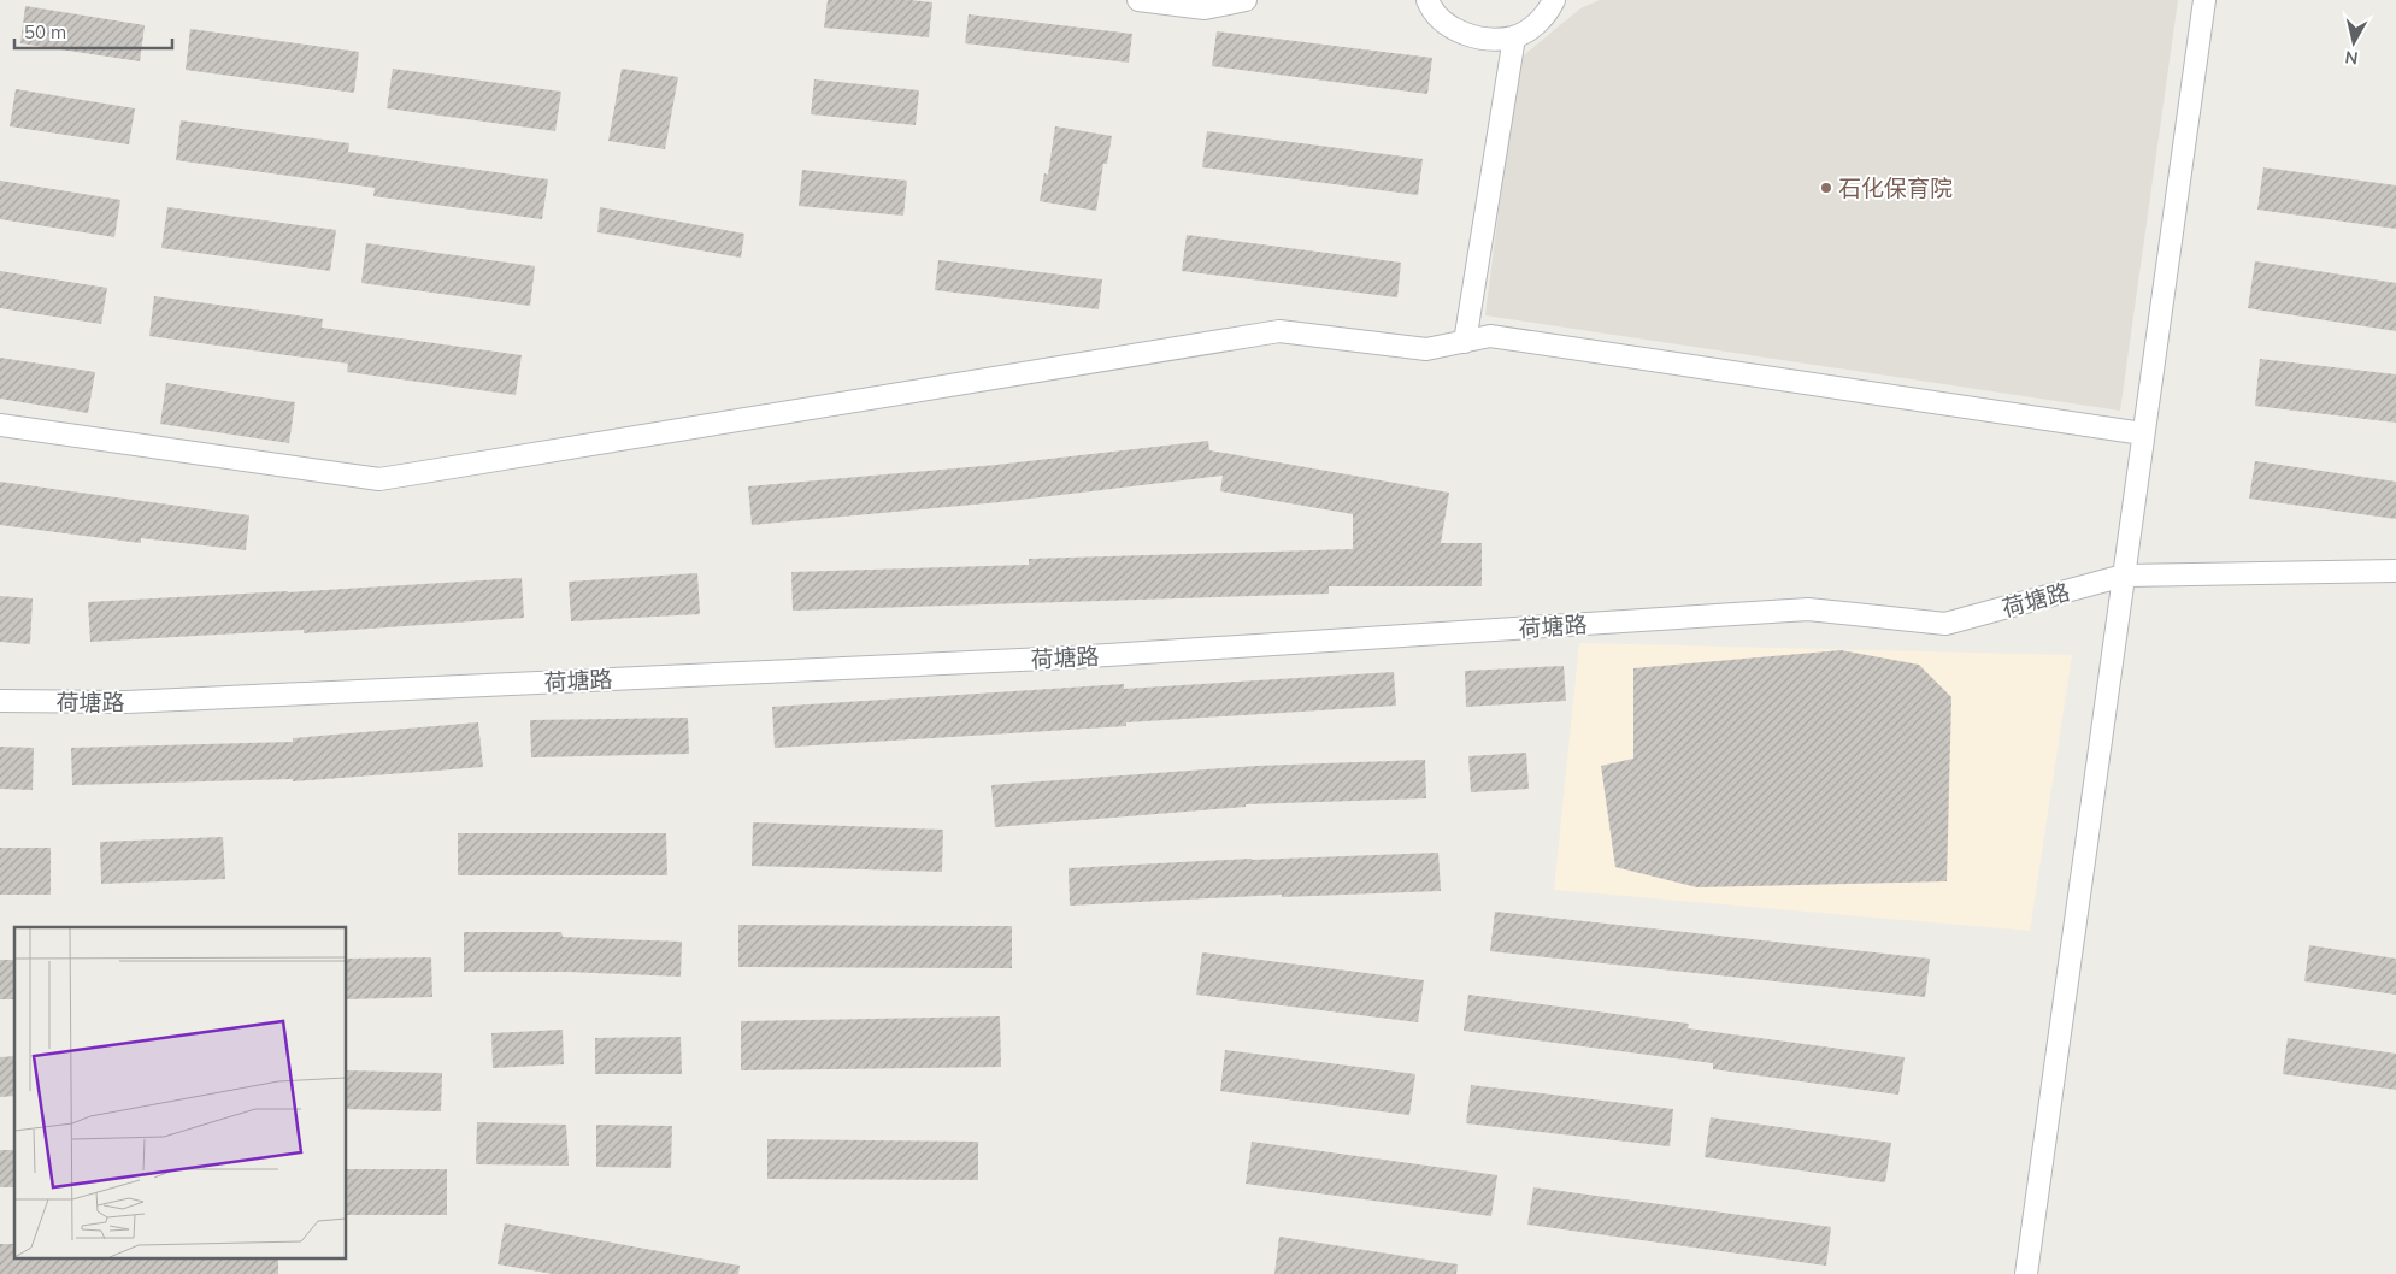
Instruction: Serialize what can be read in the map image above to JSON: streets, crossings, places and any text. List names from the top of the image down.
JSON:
{
  "streets": {
    "street": ["荷塘路"]
  },
  "places": ["石化保育院"],
  "scale_bar": "50 m",
  "north": "bottom"
}
